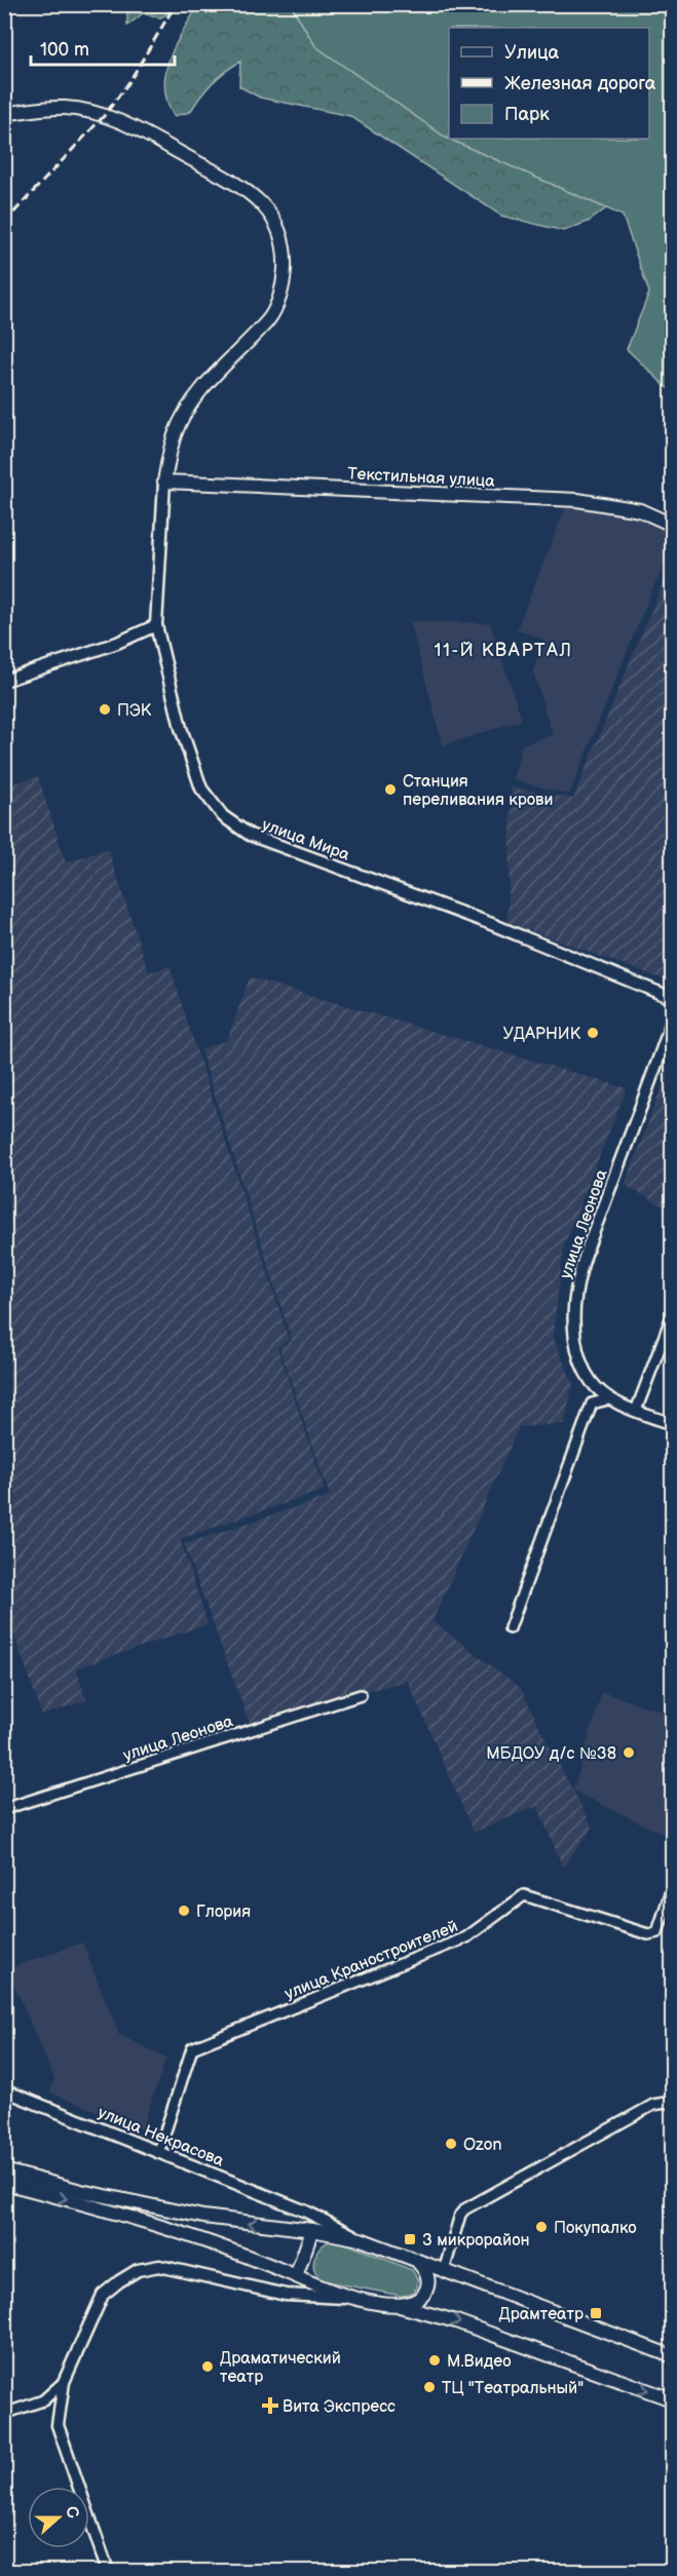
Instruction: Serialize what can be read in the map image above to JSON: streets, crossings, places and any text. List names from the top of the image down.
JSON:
{
  "streets": {
    "main road": ["Текстильная улица"],
    "street": [
      "улица Мира",
      "улица Леонова",
      "улица Краностроителей",
      "улица Некрасова"
    ]
  },
  "crossings": [
    ["Текстильная улица", "улица Мира"],
    ["улица Краностроителей", "улица Некрасова"]
  ],
  "districts": ["11-Й КВАРТАЛ"],
  "places": {
    "other": [
      "ПЭК",
      "Станция переливания крови",
      "УДАРНИК",
      "МБДОУ д/с №38",
      "Глория",
      "Ozon",
      "Покупалко",
      "М.Видео",
      "Драматический театр",
      "ТЦ \"Театральный\""
    ],
    "transit": ["3 микрорайон", "Драмтеатр"],
    "health": ["Вита Экспресс"]
  },
  "legend": ["Улица", "Железная дорога", "Парк"],
  "scale_bar": "100 m",
  "north": "right"
}
